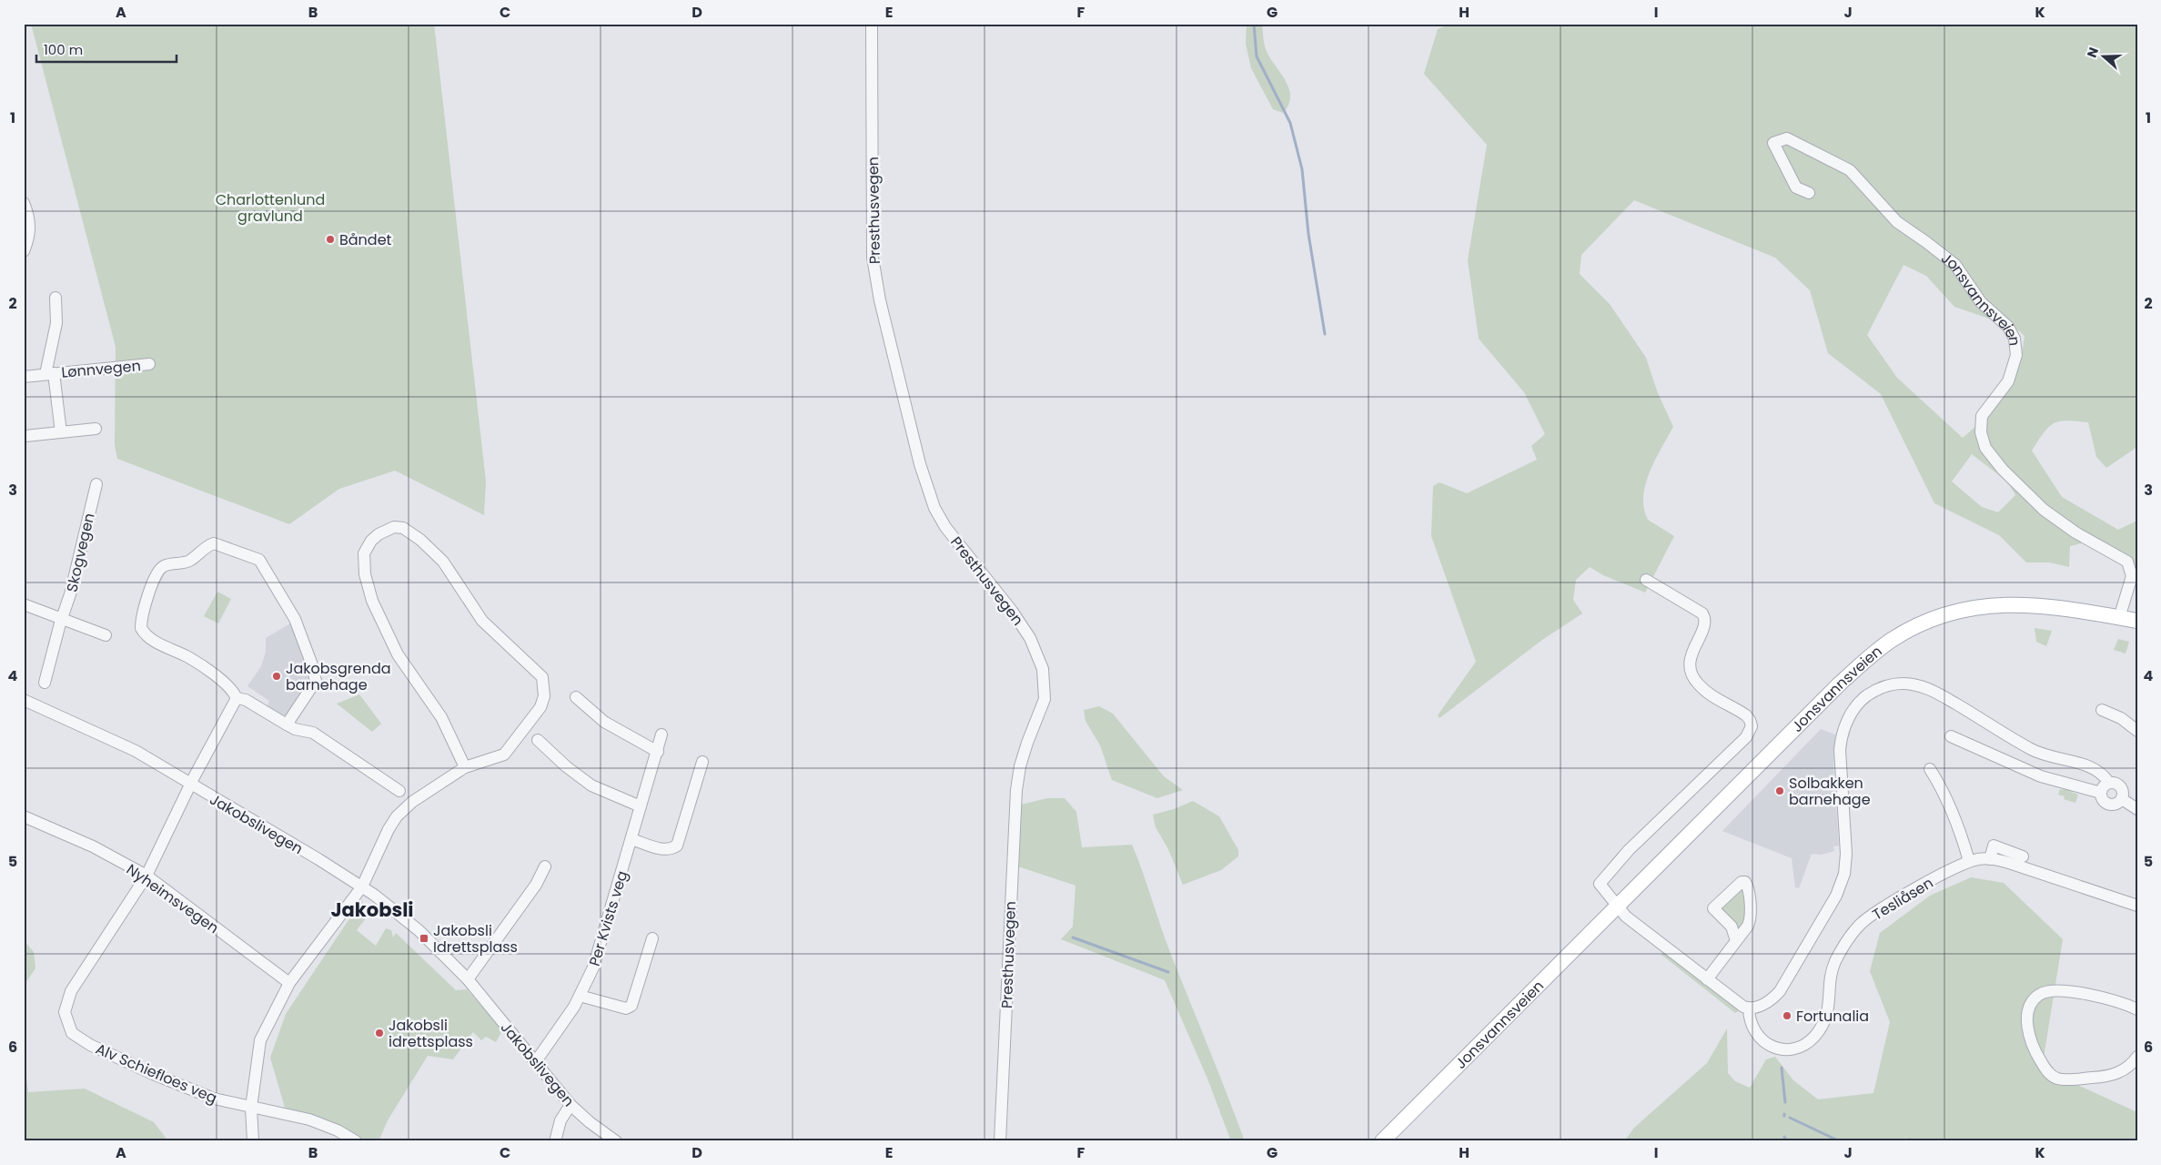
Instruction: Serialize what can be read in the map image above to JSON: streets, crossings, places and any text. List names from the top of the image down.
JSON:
{
  "streets": {
    "main road": ["Jonsvannsveien"],
    "street": [
      "Presthusvegen",
      "Lønnvegen",
      "Skogvegen",
      "Jakobslivegen",
      "Nyheimsvegen",
      "Tesliåsen",
      "Per Kvists veg",
      "Alv Schiefloes veg"
    ]
  },
  "crossings": [
    ["Jakobslivegen", "Per Kvists veg"],
    ["Jakobslivegen", "Alv Schiefloes veg"],
    ["Nyheimsvegen", "Alv Schiefloes veg"]
  ],
  "districts": ["Jakobsli"],
  "parks": ["Charlottenlund gravlund"],
  "places": {
    "other": [
      "Båndet",
      "Jakobsgrenda barnehage",
      "Solbakken barnehage",
      "Fortunalia",
      "Jakobsli idrettsplass"
    ],
    "transit": ["Jakobsli Idrettsplass"]
  },
  "scale_bar": "100 m",
  "north": "left",
  "grid": {
    "columns": [
      "A",
      "B",
      "C",
      "D",
      "E",
      "F",
      "G",
      "H",
      "I",
      "J",
      "K"
    ],
    "rows": [
      "1",
      "2",
      "3",
      "4",
      "5",
      "6"
    ]
  }
}
